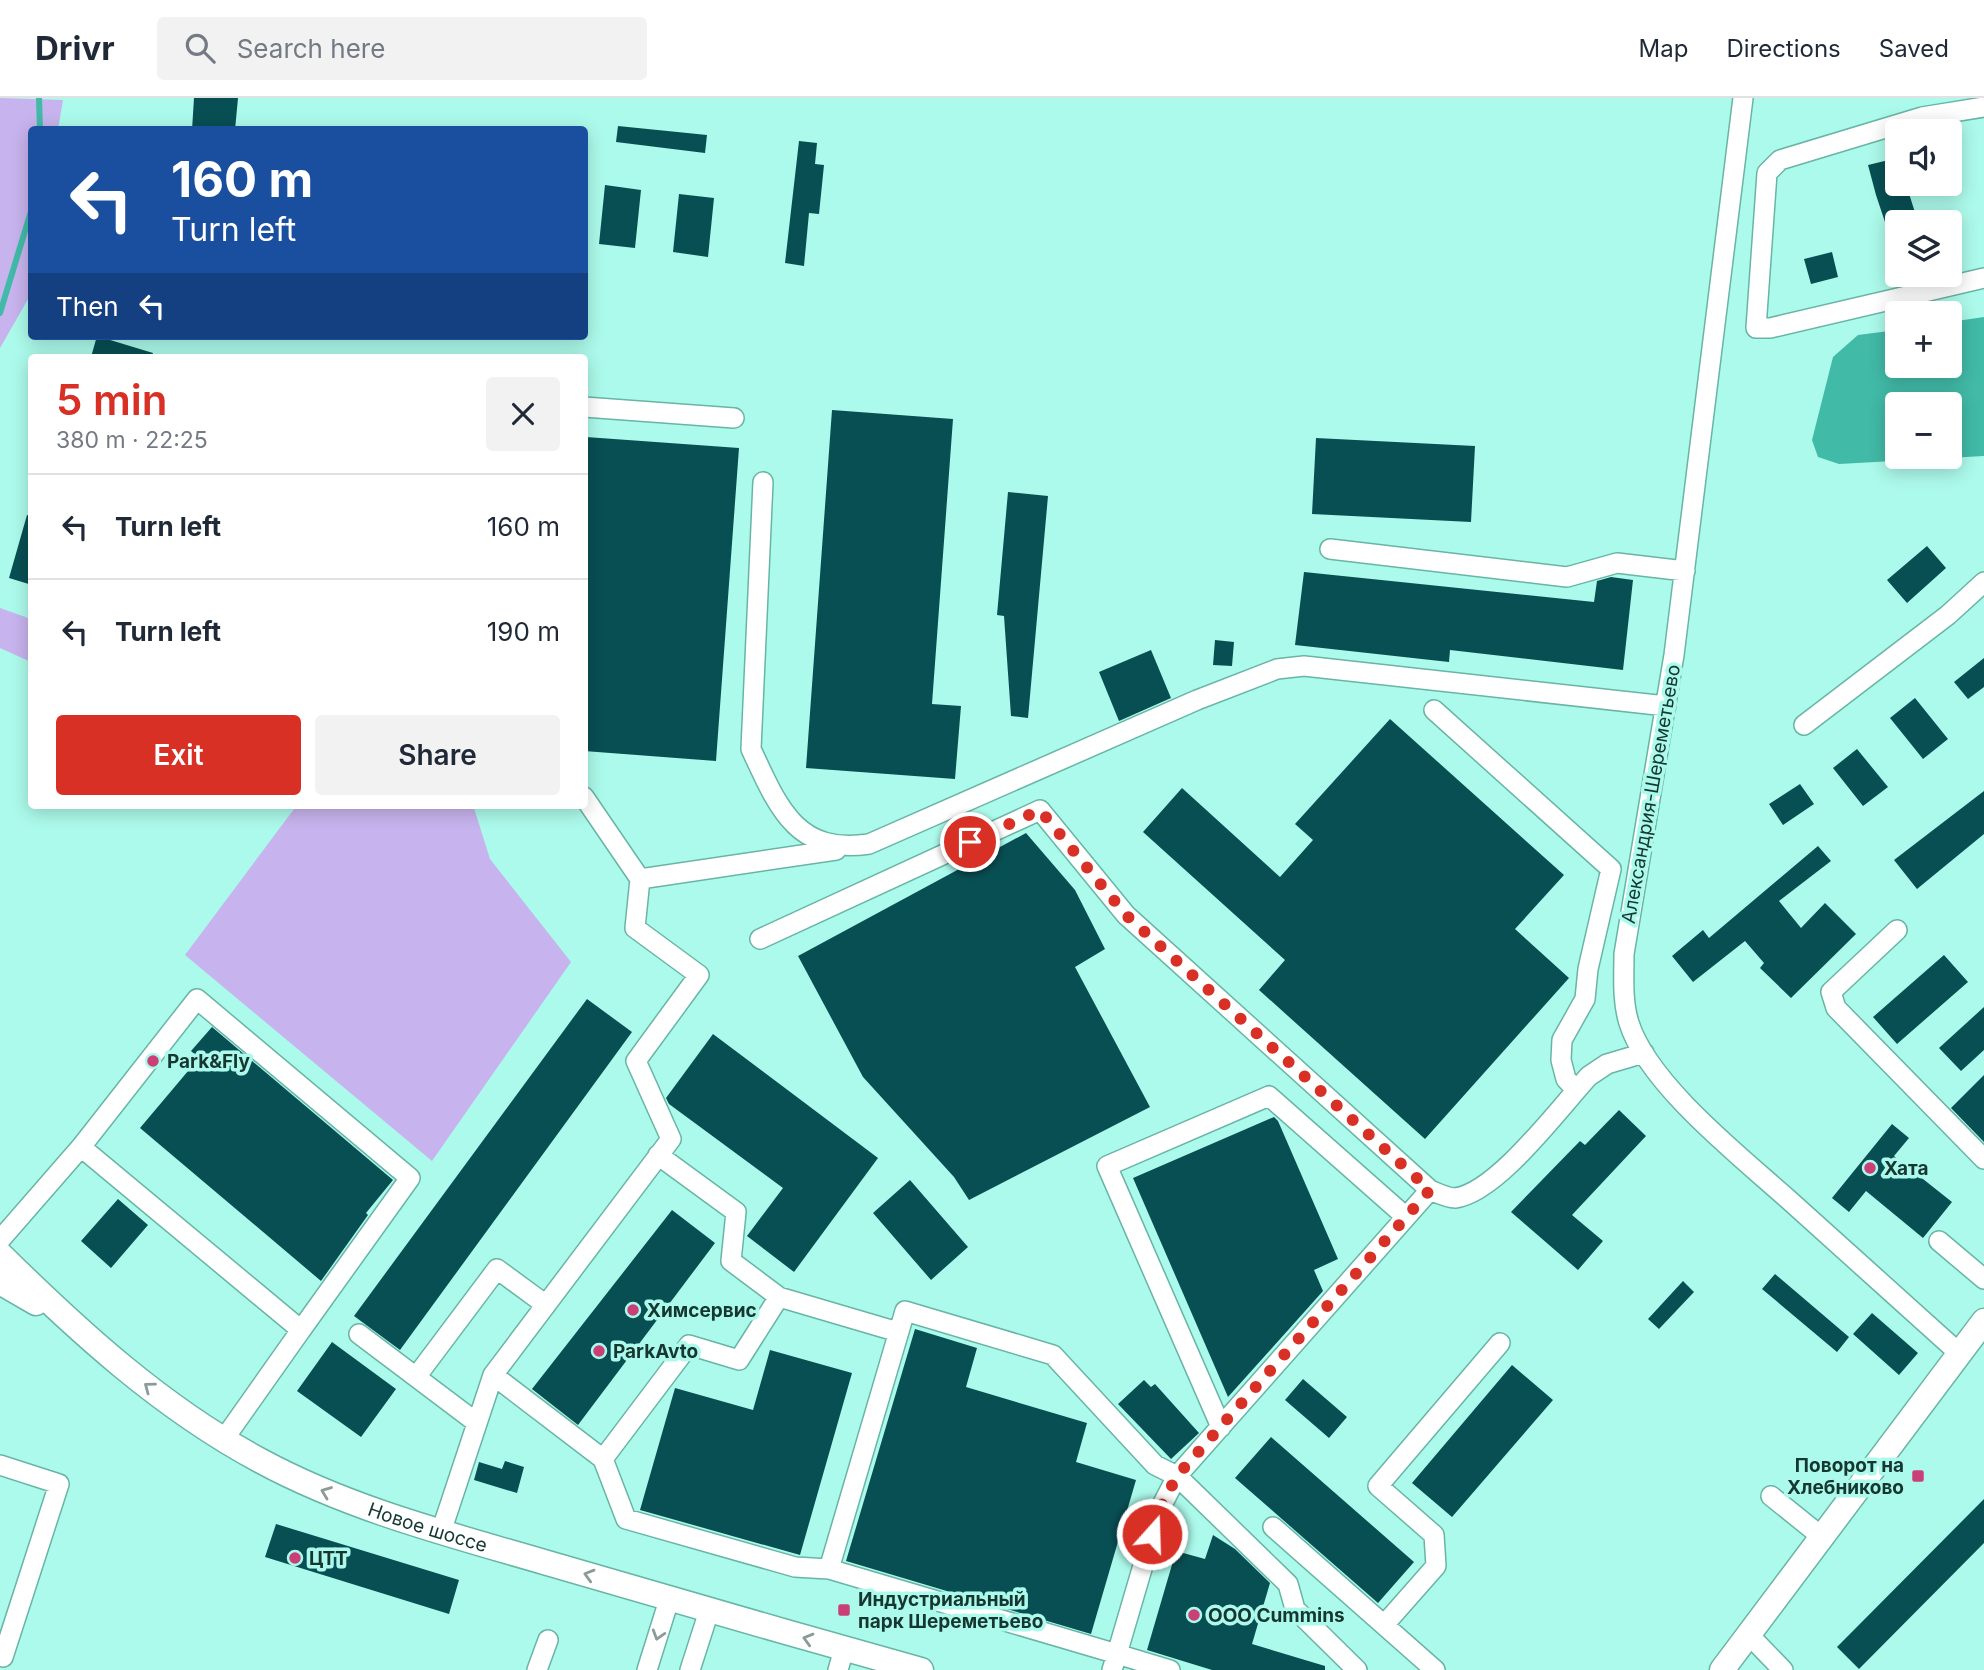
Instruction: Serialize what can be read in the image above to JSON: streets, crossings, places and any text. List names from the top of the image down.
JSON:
{
  "streets": {
    "main road": ["Новое шоссе"],
    "street": ["Александрия-Шереметьево"]
  },
  "one_way": ["Новое шоссе"],
  "places": {
    "other": [
      "Park&Fly",
      "Хата",
      "Химсервис",
      "ParkAvto",
      "ЦТТ",
      "OOO Cummins"
    ],
    "transit": ["Поворот на Хлебниково", "Индустриальный парк Шереметьево"]
  },
  "page": {
    "header": "Drivr",
    "search": "Search here",
    "nav": ["Map", "Directions", "Saved"],
    "map_buttons": ["+", "−"],
    "turn": ["160 m", "Turn left"],
    "then": "Then",
    "heading": ["5 min", "380 m · 22:25"],
    "list": [
      {
        "name": "Turn left",
        "value": "160 m"
      },
      {
        "name": "Turn left",
        "value": "190 m"
      }
    ],
    "buttons": ["Exit", "Share"]
  }
}
